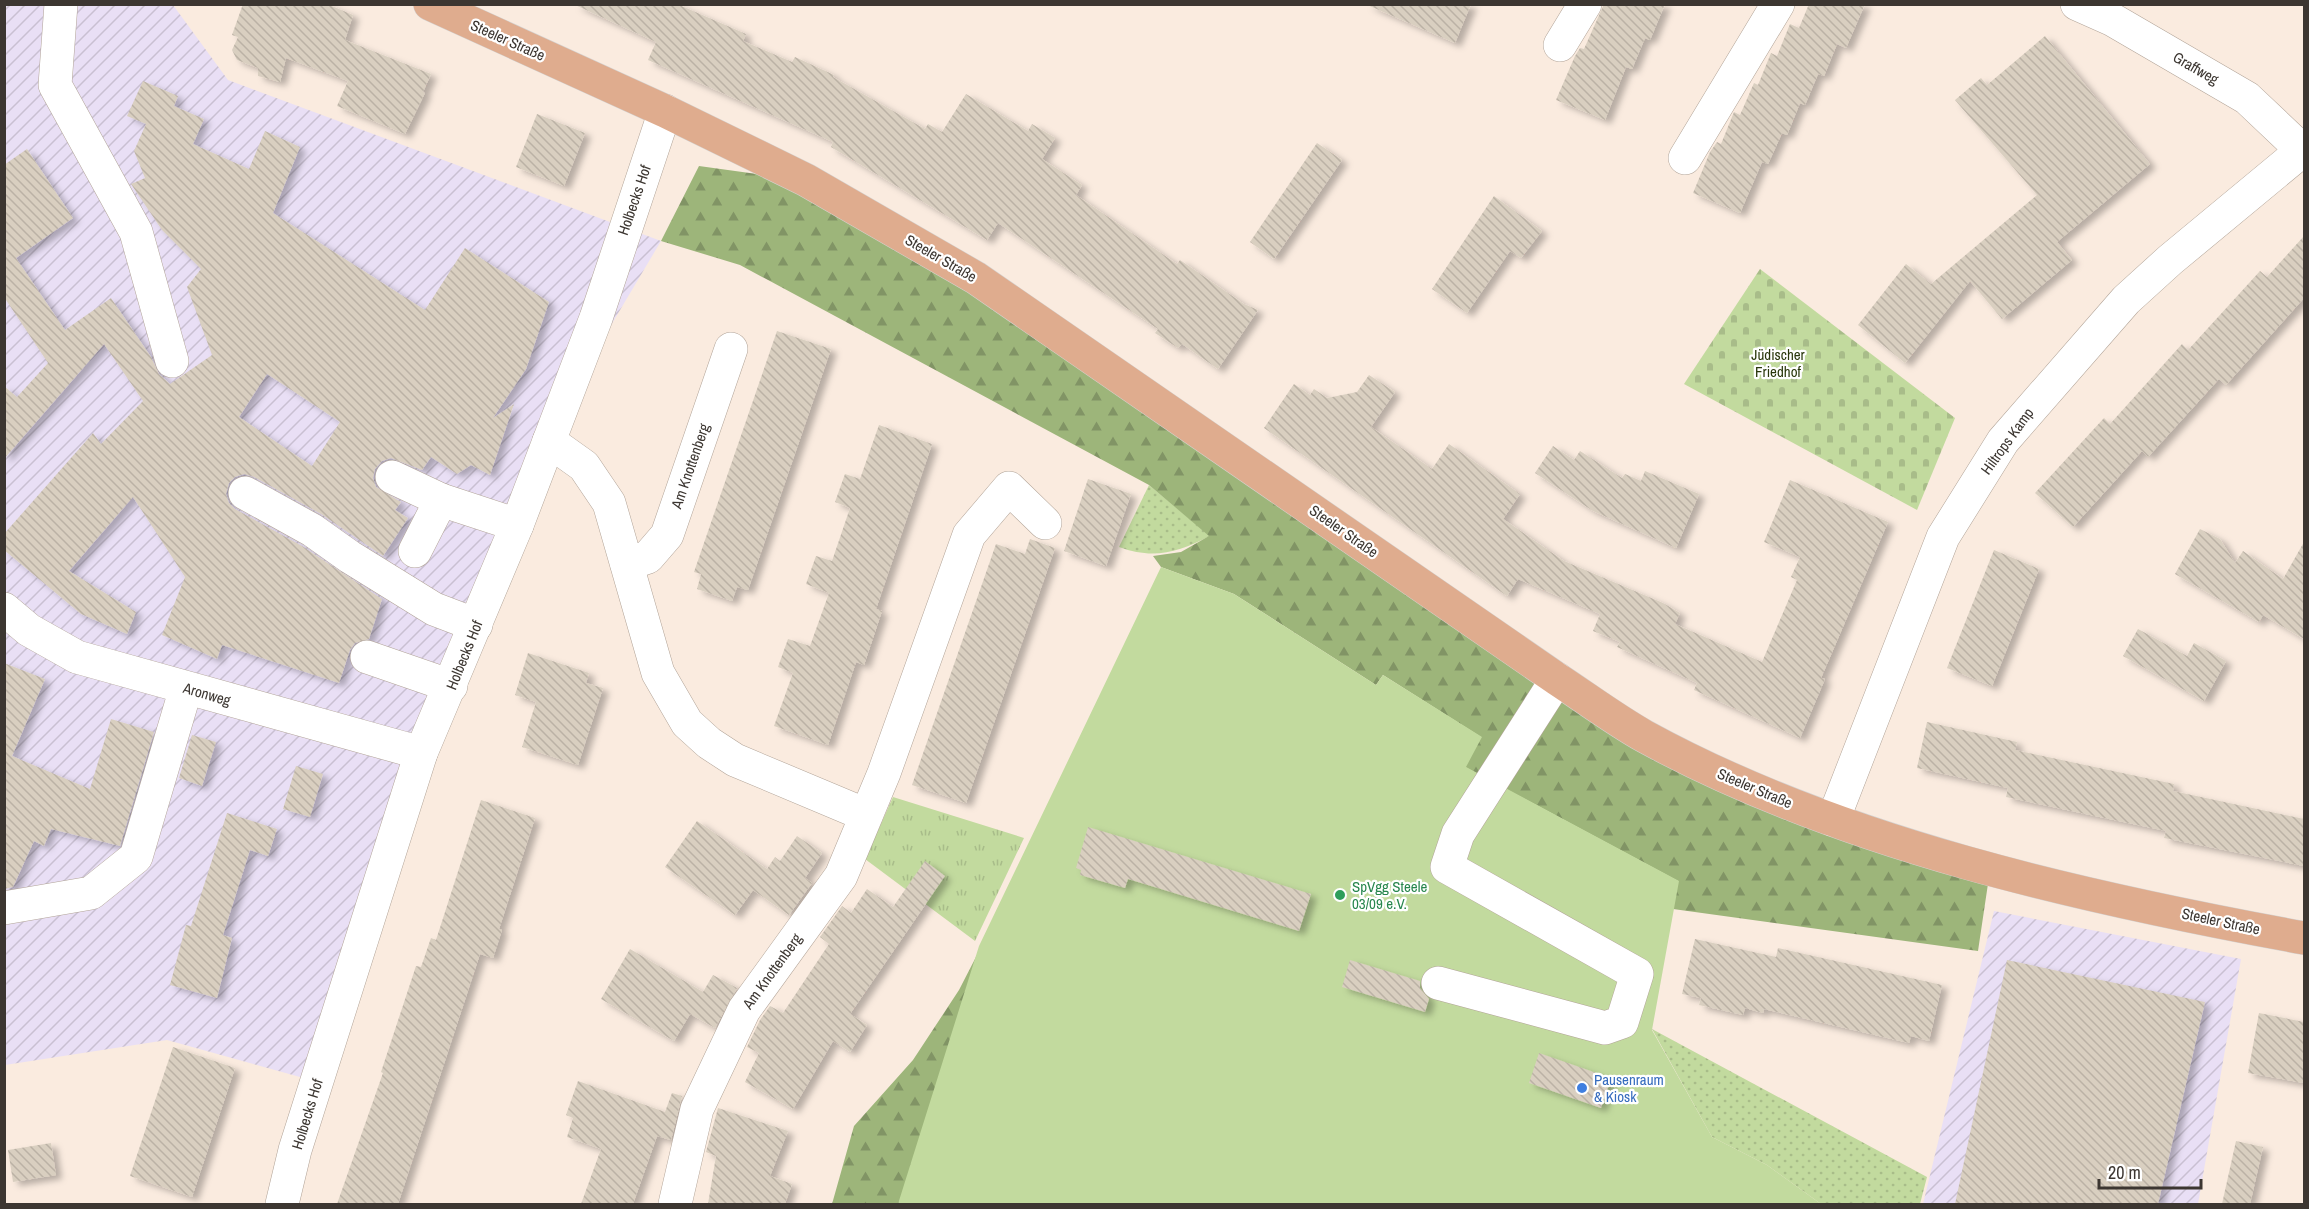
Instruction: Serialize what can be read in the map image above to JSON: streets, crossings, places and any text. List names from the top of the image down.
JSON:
{
  "streets": {
    "main road": ["Steeler Straße"],
    "street": [
      "Graffweg",
      "Holbecks Hof",
      "Hiltrops Kamp",
      "Am Knottenberg",
      "Aronweg"
    ]
  },
  "crossings": [
    ["Steeler Straße", "Holbecks Hof"],
    ["Steeler Straße", "Hiltrops Kamp"],
    ["Graffweg", "Hiltrops Kamp"],
    ["Holbecks Hof", "Aronweg"]
  ],
  "parks": ["Jüdischer Friedhof"],
  "places": ["SpVgg Steele 03/09 e.V.", "Pausenraum & Kiosk"],
  "scale_bar": "20 m"
}
